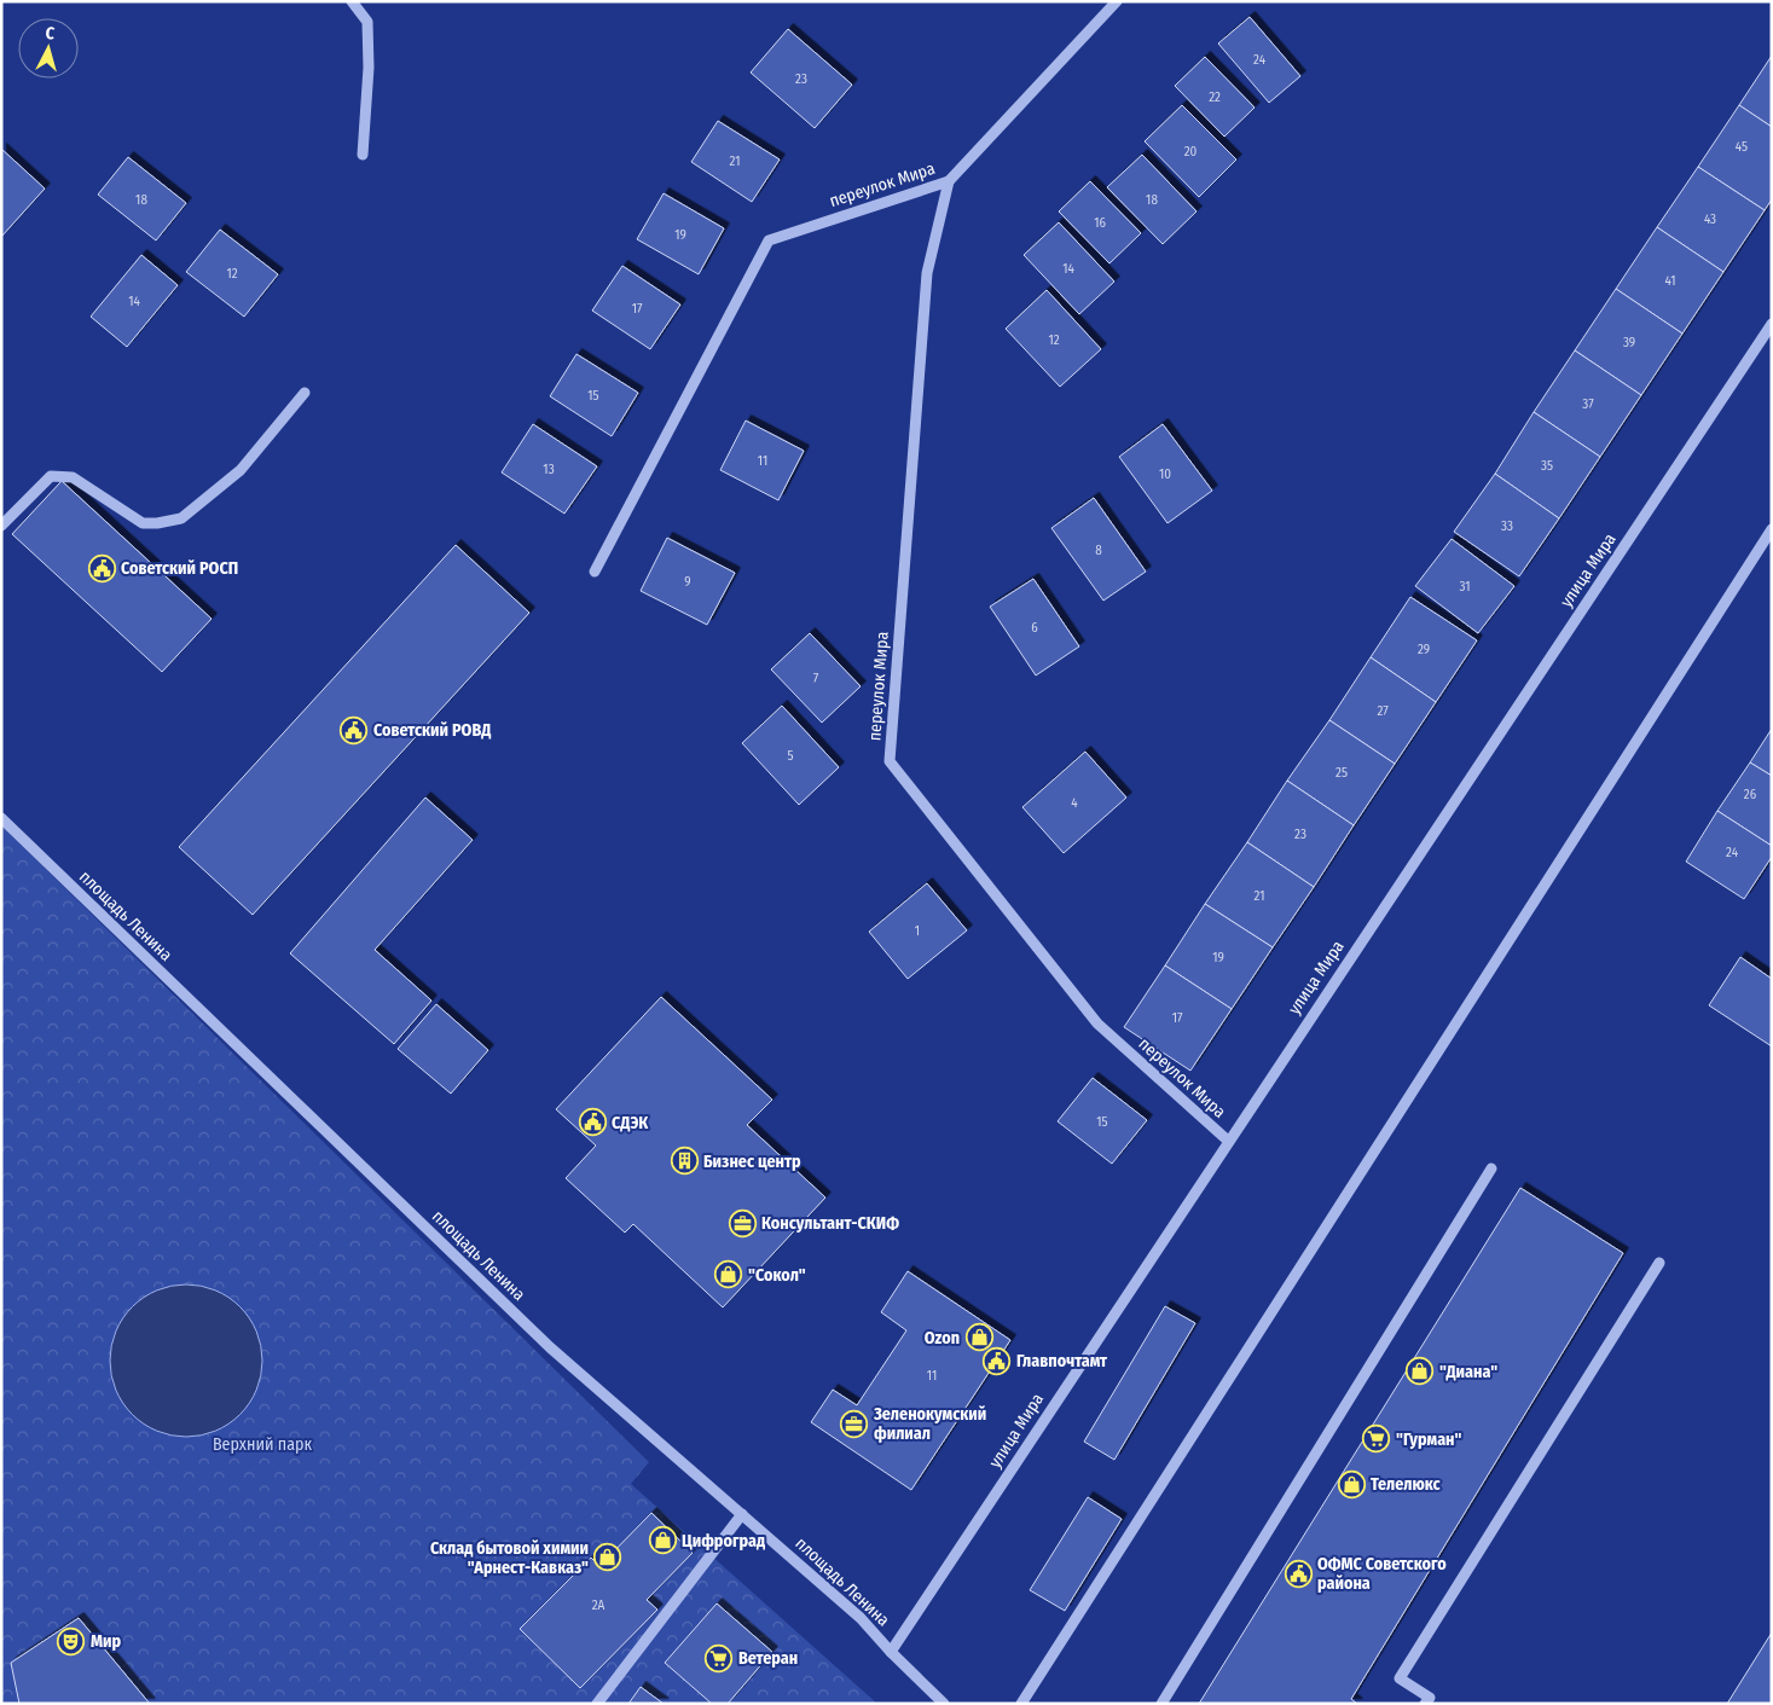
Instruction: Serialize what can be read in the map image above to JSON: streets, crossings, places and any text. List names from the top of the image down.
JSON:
{
  "streets": {
    "street": ["переулок Мира", "улица Мира", "площадь Ленина"]
  },
  "crossings": [
    ["переулок Мира", "улица Мира"],
    ["улица Мира", "площадь Ленина"]
  ],
  "parks": ["Верхний парк"],
  "places": {
    "public building": [
      "Советский РОСП",
      "Советский РОВД",
      "СДЭК",
      "Главпочтамт",
      "OФМС Советского района"
    ],
    "building": ["Бизнес центр"],
    "office": ["Консультант-СКИФ", "Зеленокумский филиал"],
    "shop": [
      "\"Сокол\"",
      "Ozon",
      "\"Диана\"",
      "Телелюкс",
      "Цифроград",
      "Склад бытовой химии \"Арнест-Кавказ\""
    ],
    "supermarket": ["\"Гурман\"", "Ветеран"],
    "theatre": ["Мир"]
  },
  "house_numbers": [
    "24",
    "23",
    "22",
    "45",
    "20",
    "21",
    "18",
    "18",
    "43",
    "16",
    "19",
    "14",
    "12",
    "41",
    "14",
    "17",
    "12",
    "39",
    "15",
    "37",
    "11",
    "35",
    "13",
    "10",
    "33",
    "8",
    "9",
    "31",
    "6",
    "29",
    "7",
    "27",
    "5",
    "25",
    "26",
    "4",
    "23",
    "24",
    "21",
    "1",
    "19",
    "17",
    "15",
    "11",
    "2А"
  ],
  "north": "top"
}
